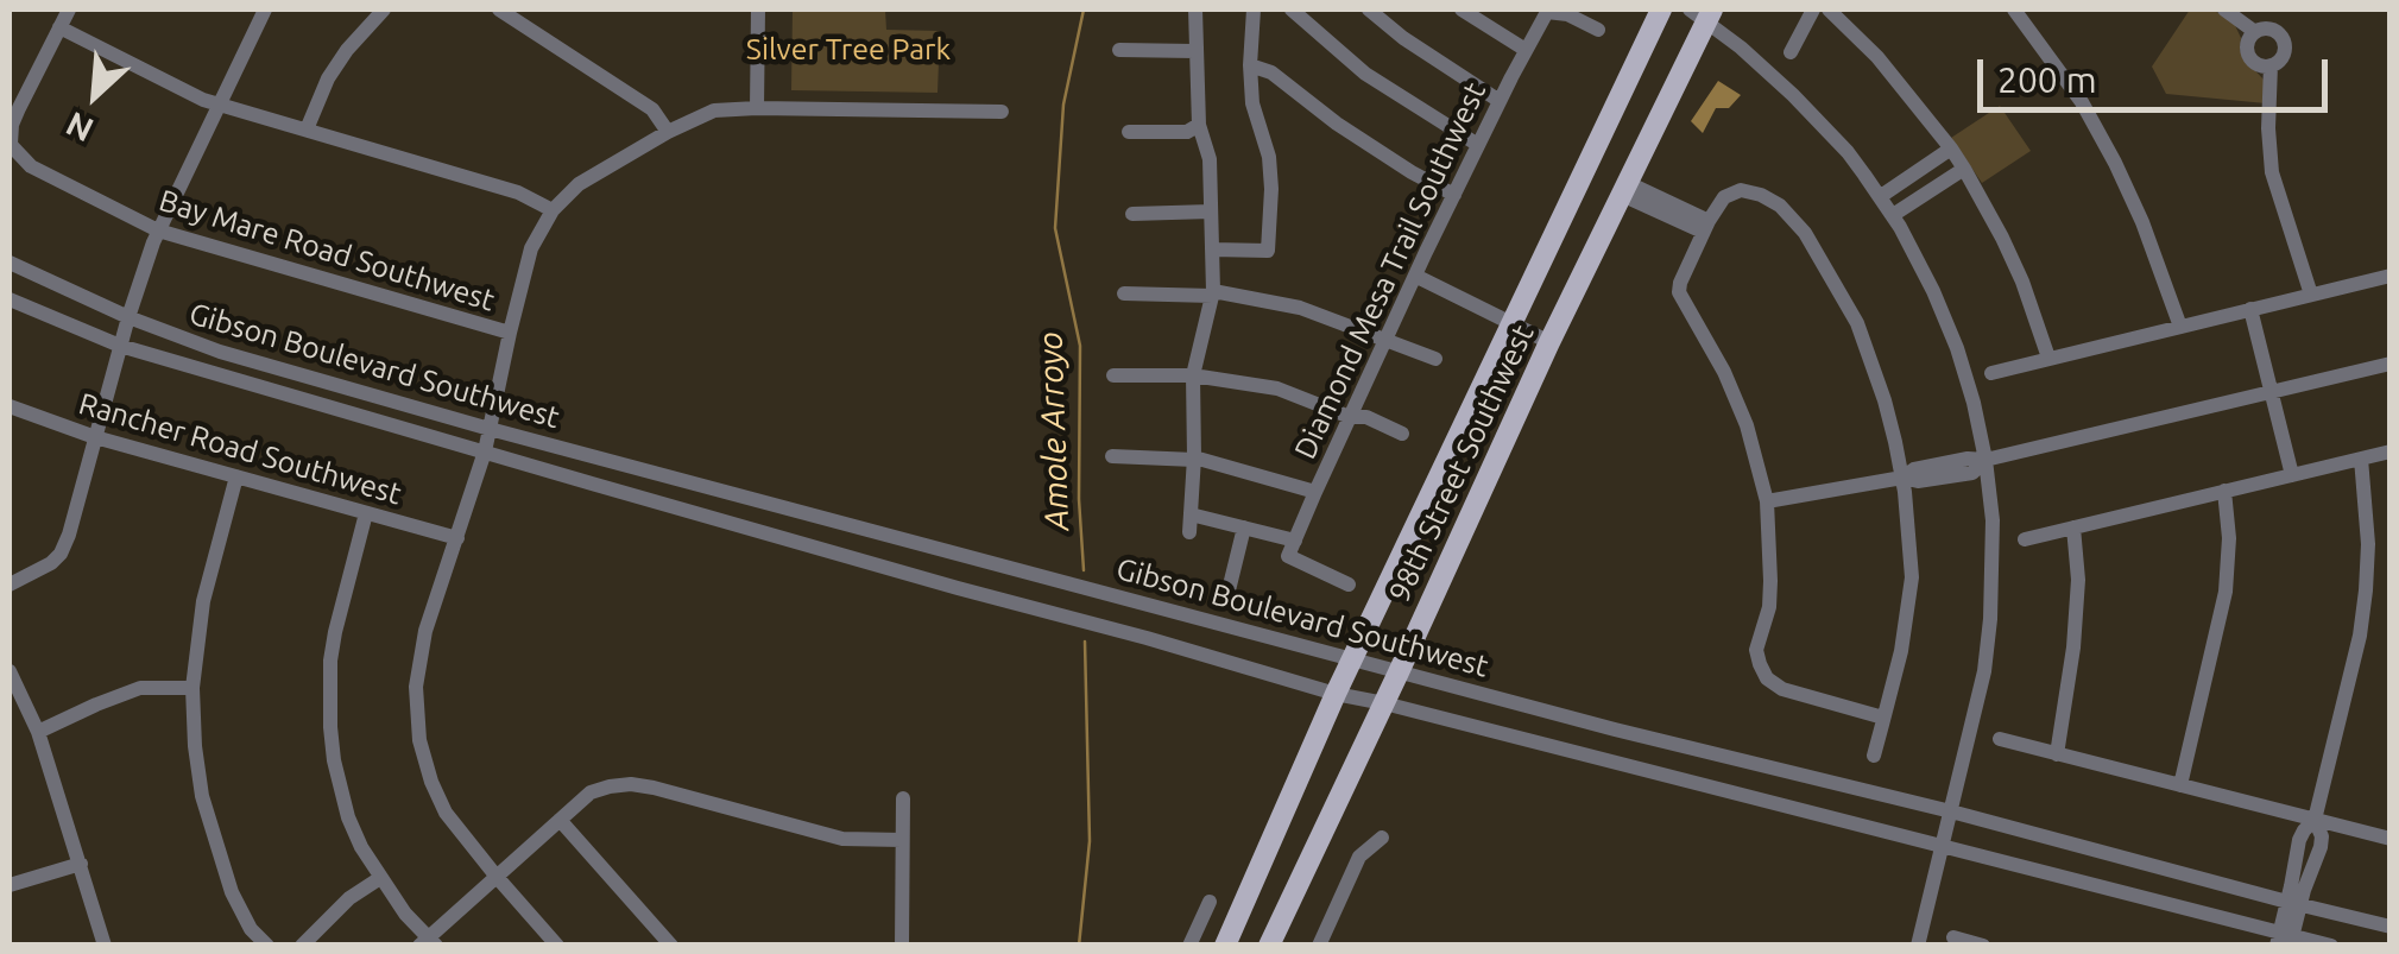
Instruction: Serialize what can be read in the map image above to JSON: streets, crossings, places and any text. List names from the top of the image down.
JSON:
{
  "streets": {
    "main road": ["98th Street Southwest"],
    "street": [
      "Bay Mare Road Southwest",
      "Diamond Mesa Trail Southwest",
      "Gibson Boulevard Southwest",
      "Rancher Road Southwest"
    ]
  },
  "crossings": [
    ["Gibson Boulevard Southwest", "98th Street Southwest"]
  ],
  "water": ["Amole Arroyo"],
  "parks": ["Silver Tree Park"],
  "scale_bar": "200 m",
  "north": "bottom left"
}
